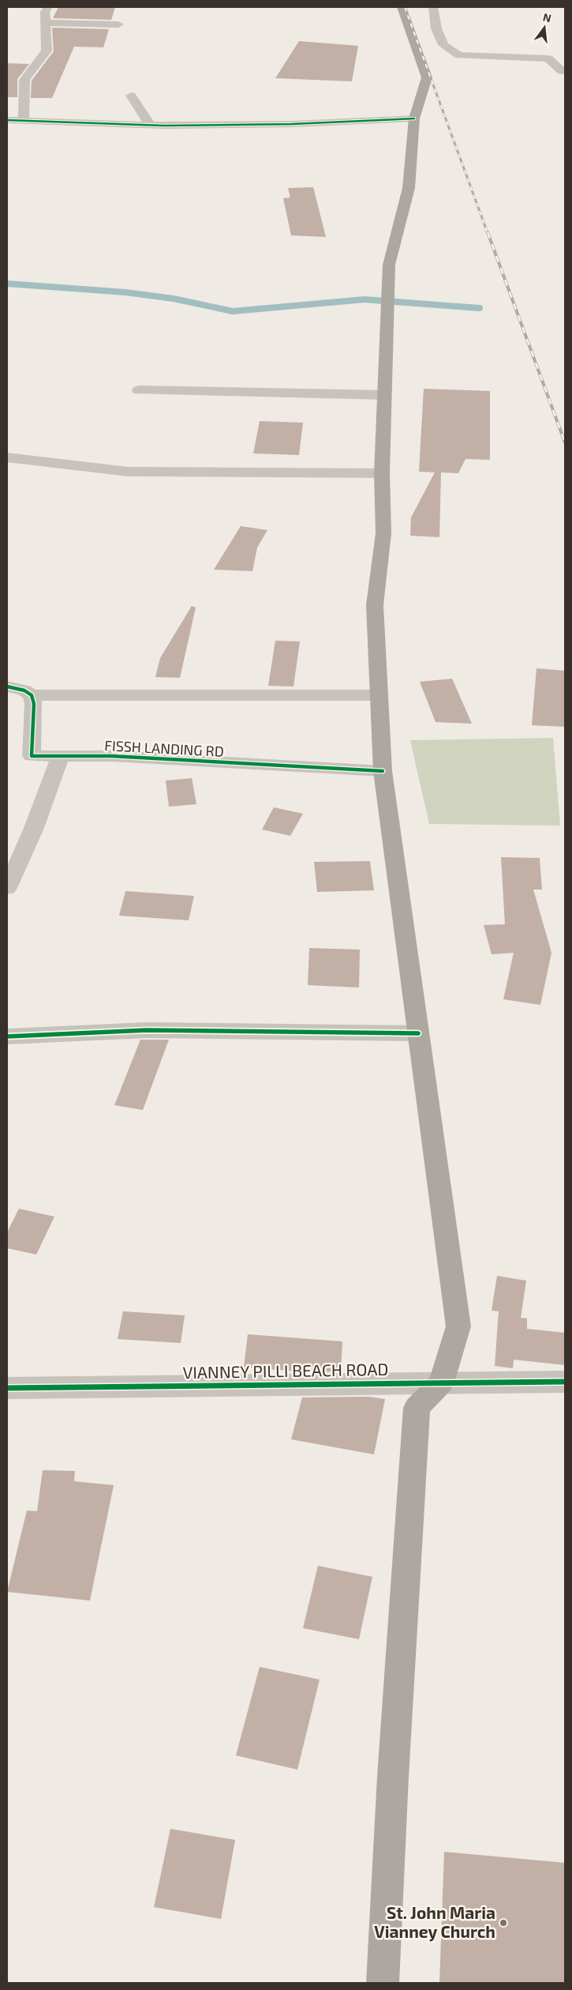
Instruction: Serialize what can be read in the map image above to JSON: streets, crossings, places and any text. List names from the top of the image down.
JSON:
{
  "streets": {
    "street": ["FISSH LANDING RD", "VIANNEY PILLI BEACH ROAD"]
  },
  "places": ["St. John Maria Vianney Church"],
  "north": "top"
}
